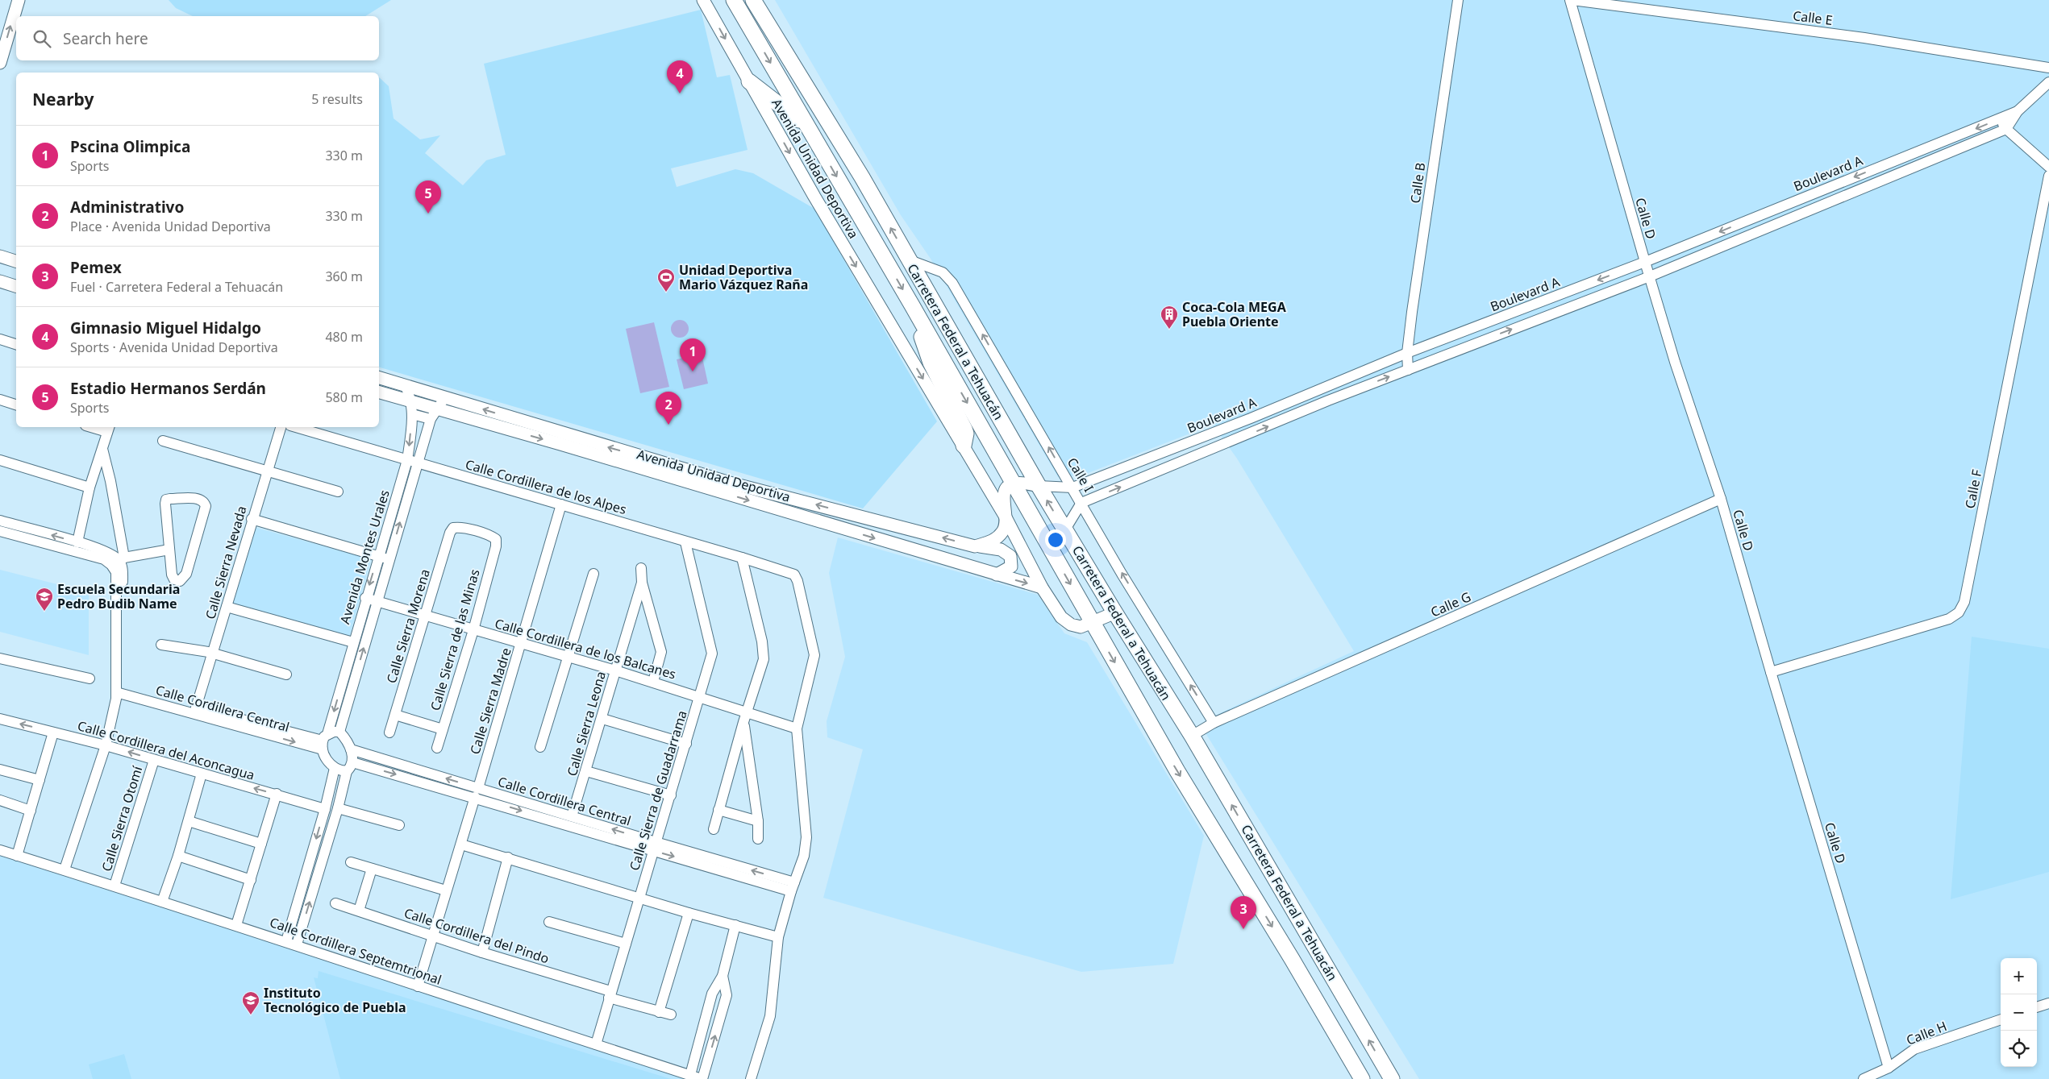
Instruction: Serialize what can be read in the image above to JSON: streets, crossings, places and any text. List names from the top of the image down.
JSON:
{
  "streets": {
    "main road": ["Carretera Federal a Tehuacán"],
    "street": [
      "Calle E",
      "Avenida Unidad Deportiva",
      "Boulevard A",
      "Calle B",
      "Calle D",
      "Calle I",
      "Calle Cordillera de los Alpes",
      "Calle F",
      "Avenida Montes Urales",
      "Calle Sierra Nevada",
      "Calle G",
      "Calle Sierra Morena",
      "Calle Sierra de las Minas",
      "Calle Cordillera de los Balcanes",
      "Calle Sierra Madre",
      "Calle Cordillera Central",
      "Calle Sierra Leona",
      "Calle Cordillera del Aconcagua",
      "Calle Sierra de Guadarrama",
      "Calle Sierra Otomí",
      "Calle Cordillera del Pindo",
      "Calle Cordillera Septemtrional",
      "Calle H"
    ]
  },
  "crossings": [
    ["Calle E", "Calle D"],
    ["Avenida Unidad Deportiva", "Carretera Federal a Tehuacán"],
    ["Avenida Unidad Deportiva", "Avenida Montes Urales"],
    ["Boulevard A", "Calle B"],
    ["Boulevard A", "Calle D"],
    ["Boulevard A", "Carretera Federal a Tehuacán"],
    ["Boulevard A", "Calle I"],
    ["Calle D", "Calle F"],
    ["Calle D", "Calle G"],
    ["Calle D", "Calle H"],
    ["Carretera Federal a Tehuacán", "Calle I"],
    ["Carretera Federal a Tehuacán", "Calle G"],
    ["Calle I", "Calle G"],
    ["Calle Cordillera de los Alpes", "Avenida Montes Urales"],
    ["Calle Cordillera de los Alpes", "Calle Cordillera de los Balcanes"],
    ["Calle Cordillera de los Alpes", "Calle Sierra Madre"],
    ["Calle Cordillera de los Alpes", "Calle Sierra de Guadarrama"],
    ["Avenida Montes Urales", "Calle Cordillera de los Balcanes"],
    ["Avenida Montes Urales", "Calle Cordillera Central"],
    ["Calle Sierra Nevada", "Calle Cordillera Central"],
    ["Calle Sierra Morena", "Calle Sierra de las Minas"],
    ["Calle Sierra Morena", "Calle Cordillera de los Balcanes"],
    ["Calle Sierra de las Minas", "Calle Cordillera de los Balcanes"],
    ["Calle Cordillera de los Balcanes", "Calle Sierra Madre"],
    ["Calle Cordillera de los Balcanes", "Calle Sierra Leona"],
    ["Calle Cordillera de los Balcanes", "Calle Sierra de Guadarrama"],
    ["Calle Sierra Madre", "Calle Cordillera Central"],
    ["Calle Sierra Madre", "Calle Cordillera del Pindo"],
    ["Calle Sierra Madre", "Calle Cordillera Septemtrional"],
    ["Calle Cordillera Central", "Calle Sierra Leona"],
    ["Calle Cordillera Central", "Calle Sierra de Guadarrama"],
    ["Calle Cordillera del Aconcagua", "Calle Sierra Otomí"],
    ["Calle Sierra de Guadarrama", "Calle Cordillera del Pindo"],
    ["Calle Sierra de Guadarrama", "Calle Cordillera Septemtrional"],
    ["Calle Sierra Otomí", "Calle Cordillera Septemtrional"]
  ],
  "one_way": ["Calle I"],
  "places": {
    "sports": ["Unidad Deportiva Mario Vázquez Raña"],
    "building": ["Coca-Cola MEGA Puebla Oriente"],
    "school or university": ["Escuela Secundaria Pedro Budib Name", "Instituto Tecnológico de Puebla"]
  },
  "page": {
    "search": "Search here",
    "pins": [
      "4",
      "5",
      "1",
      "2",
      "3"
    ],
    "heading": ["Nearby", "5 results"],
    "list": [
      {
        "mark": "1",
        "name": "Pscina Olimpica",
        "note": "Sports",
        "value": "330 m"
      },
      {
        "mark": "2",
        "name": "Administrativo",
        "note": "Place · Avenida Unidad Deportiva",
        "value": "330 m"
      },
      {
        "mark": "3",
        "name": "Pemex",
        "note": "Fuel · Carretera Federal a Tehuacán",
        "value": "360 m"
      },
      {
        "mark": "4",
        "name": "Gimnasio Miguel Hidalgo",
        "note": "Sports · Avenida Unidad Deportiva",
        "value": "480 m"
      },
      {
        "mark": "5",
        "name": "Estadio Hermanos Serdán",
        "note": "Sports",
        "value": "580 m"
      }
    ],
    "map_buttons": ["+", "−"]
  }
}
